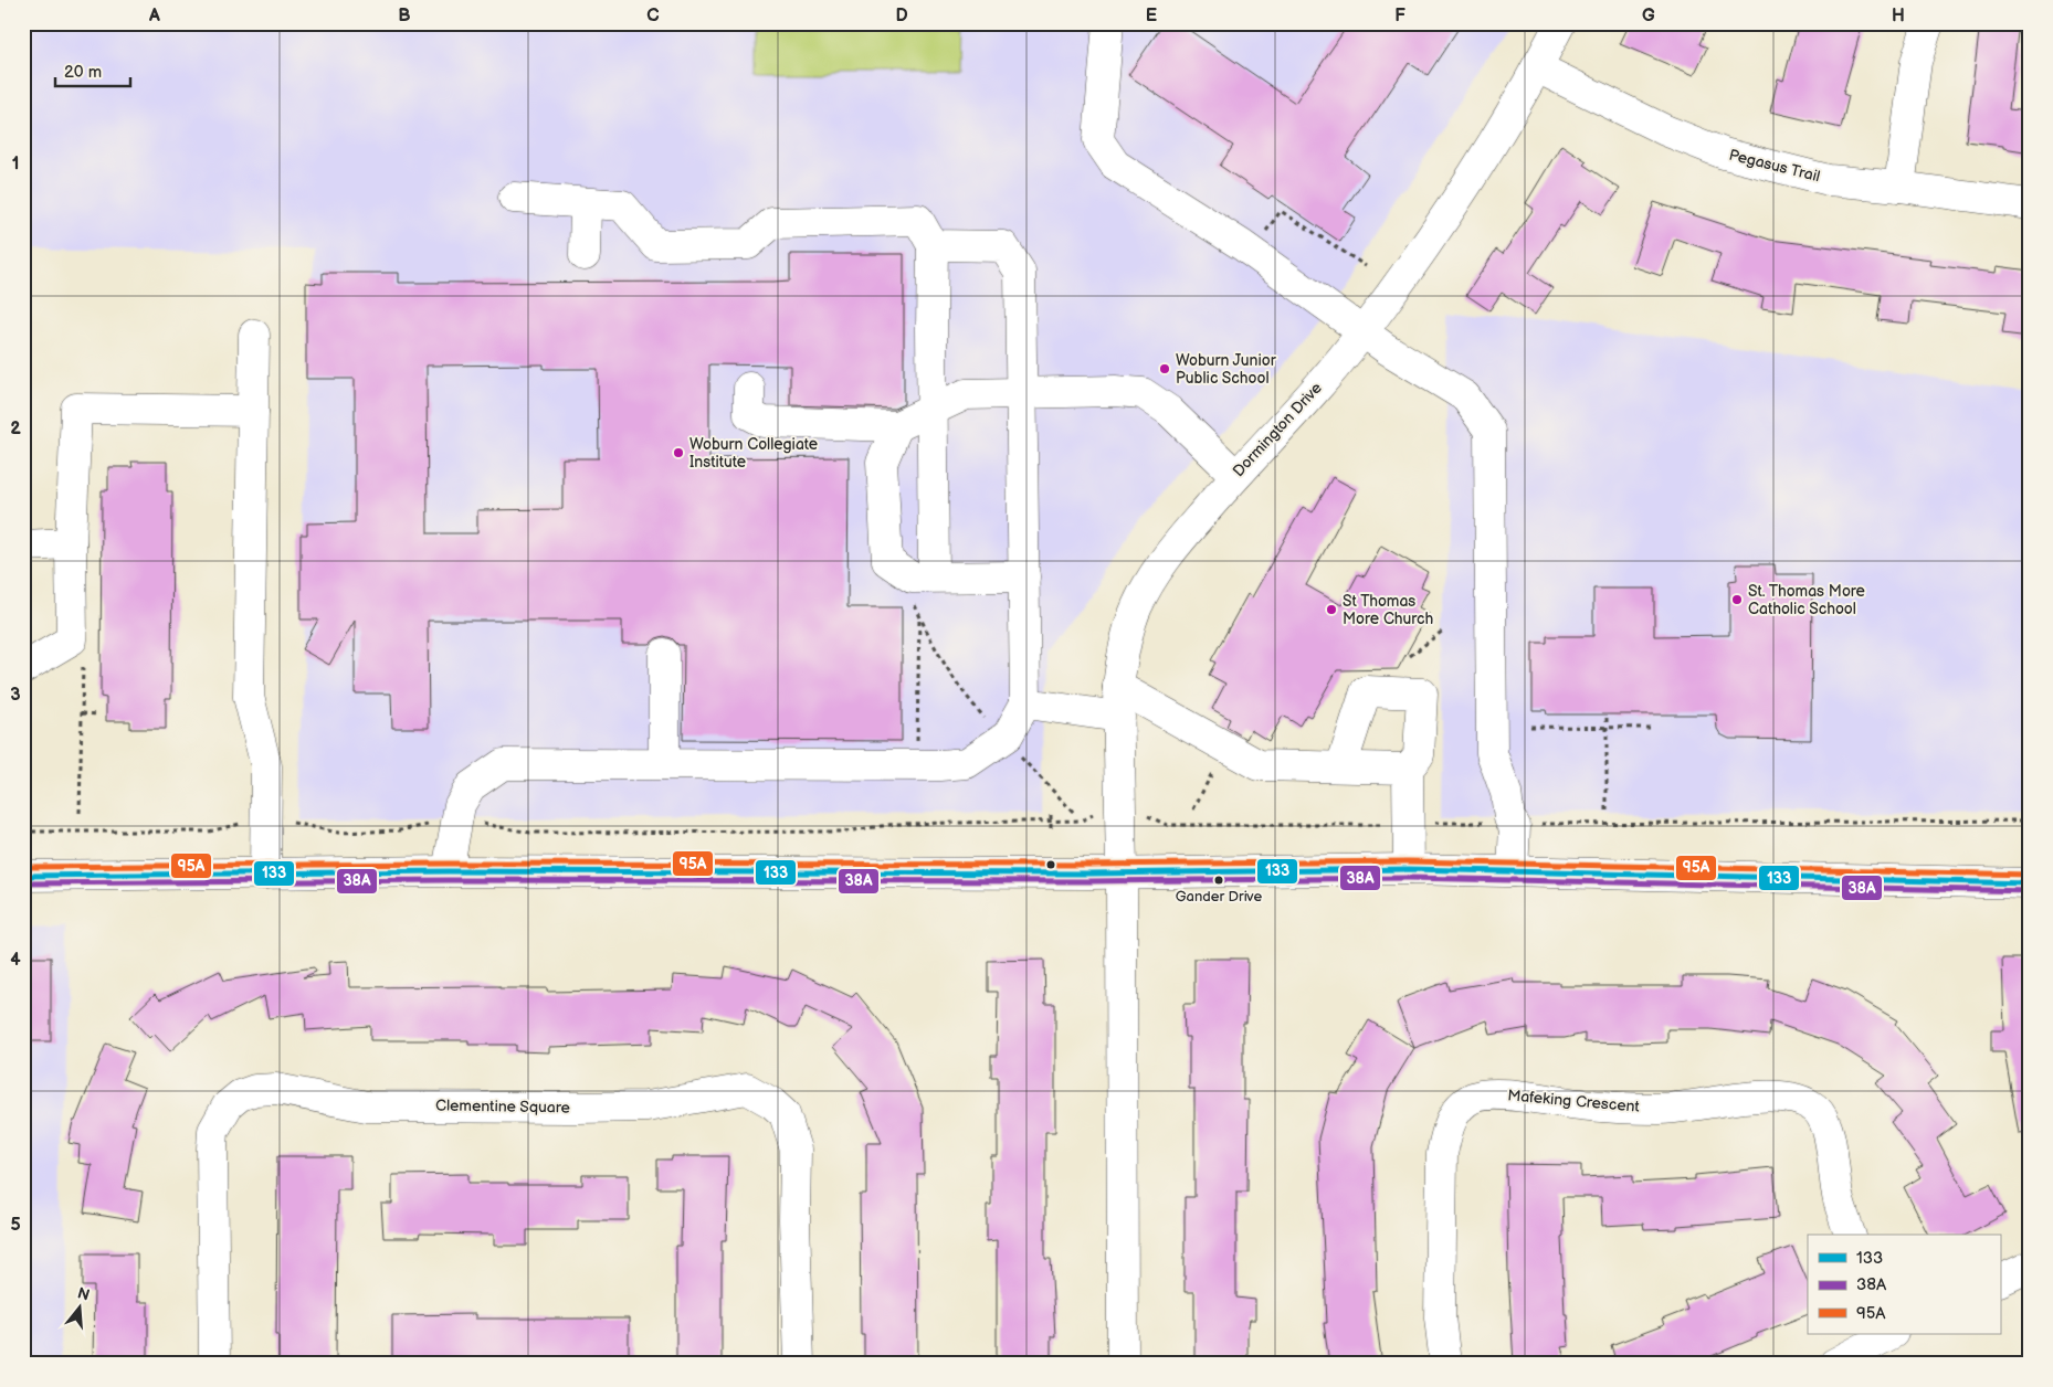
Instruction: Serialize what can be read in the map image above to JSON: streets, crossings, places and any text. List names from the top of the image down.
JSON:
{
  "streets": {
    "street": [
      "Pegasus Trail",
      "Dormington Drive",
      "Mafeking Crescent",
      "Clementine Square"
    ]
  },
  "crossings": [
    ["Pegasus Trail", "Dormington Drive"]
  ],
  "places": [
    "Woburn Junior Public School",
    "Woburn Collegiate Institute",
    "St. Thomas More Catholic School",
    "St Thomas More Church",
    "Gander Drive"
  ],
  "lines": ["transit line 95A", "transit line 133", "transit line 38A"],
  "legend": ["133", "38A", "95A"],
  "scale_bar": "20 m",
  "north": "top",
  "grid": {
    "columns": [
      "A",
      "B",
      "C",
      "D",
      "E",
      "F",
      "G",
      "H"
    ],
    "rows": [
      "1",
      "2",
      "3",
      "4",
      "5"
    ]
  }
}
